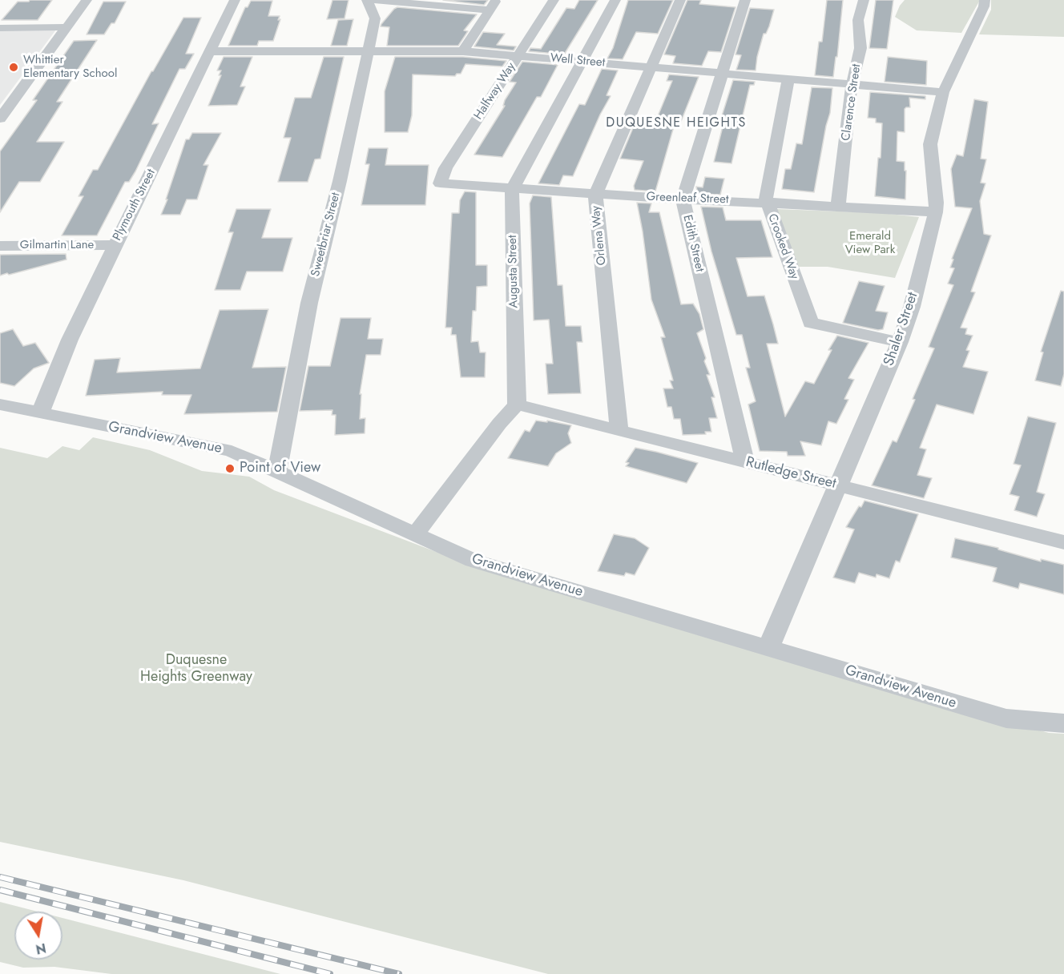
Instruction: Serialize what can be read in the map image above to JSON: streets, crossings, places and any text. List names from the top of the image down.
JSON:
{
  "streets": {
    "street": [
      "Well Street",
      "Halfway Way",
      "Clarence Street",
      "Greenleaf Street",
      "Plymouth Street",
      "Sweetbriar Street",
      "Orlena Way",
      "Edith Street",
      "Gilmartin Lane",
      "Crooked Way",
      "Augusta Street",
      "Shaler Street",
      "Grandview Avenue",
      "Rutledge Street"
    ]
  },
  "crossings": [
    ["Well Street", "Halfway Way"],
    ["Well Street", "Clarence Street"],
    ["Well Street", "Plymouth Street"],
    ["Well Street", "Sweetbriar Street"],
    ["Well Street", "Orlena Way"],
    ["Well Street", "Edith Street"],
    ["Well Street", "Crooked Way"],
    ["Well Street", "Augusta Street"],
    ["Well Street", "Shaler Street"],
    ["Halfway Way", "Greenleaf Street"],
    ["Clarence Street", "Greenleaf Street"],
    ["Greenleaf Street", "Orlena Way"],
    ["Greenleaf Street", "Edith Street"],
    ["Greenleaf Street", "Crooked Way"],
    ["Greenleaf Street", "Augusta Street"],
    ["Greenleaf Street", "Shaler Street"],
    ["Plymouth Street", "Gilmartin Lane"],
    ["Plymouth Street", "Grandview Avenue"],
    ["Sweetbriar Street", "Grandview Avenue"],
    ["Orlena Way", "Rutledge Street"],
    ["Edith Street", "Rutledge Street"],
    ["Crooked Way", "Shaler Street"],
    ["Augusta Street", "Rutledge Street"],
    ["Shaler Street", "Grandview Avenue"],
    ["Shaler Street", "Rutledge Street"]
  ],
  "districts": ["DUQUESNE HEIGHTS"],
  "parks": ["Emerald View Park", "Duquesne Heights Greenway"],
  "places": ["Whittier Elementary School", "Point of View"],
  "north": "bottom"
}
